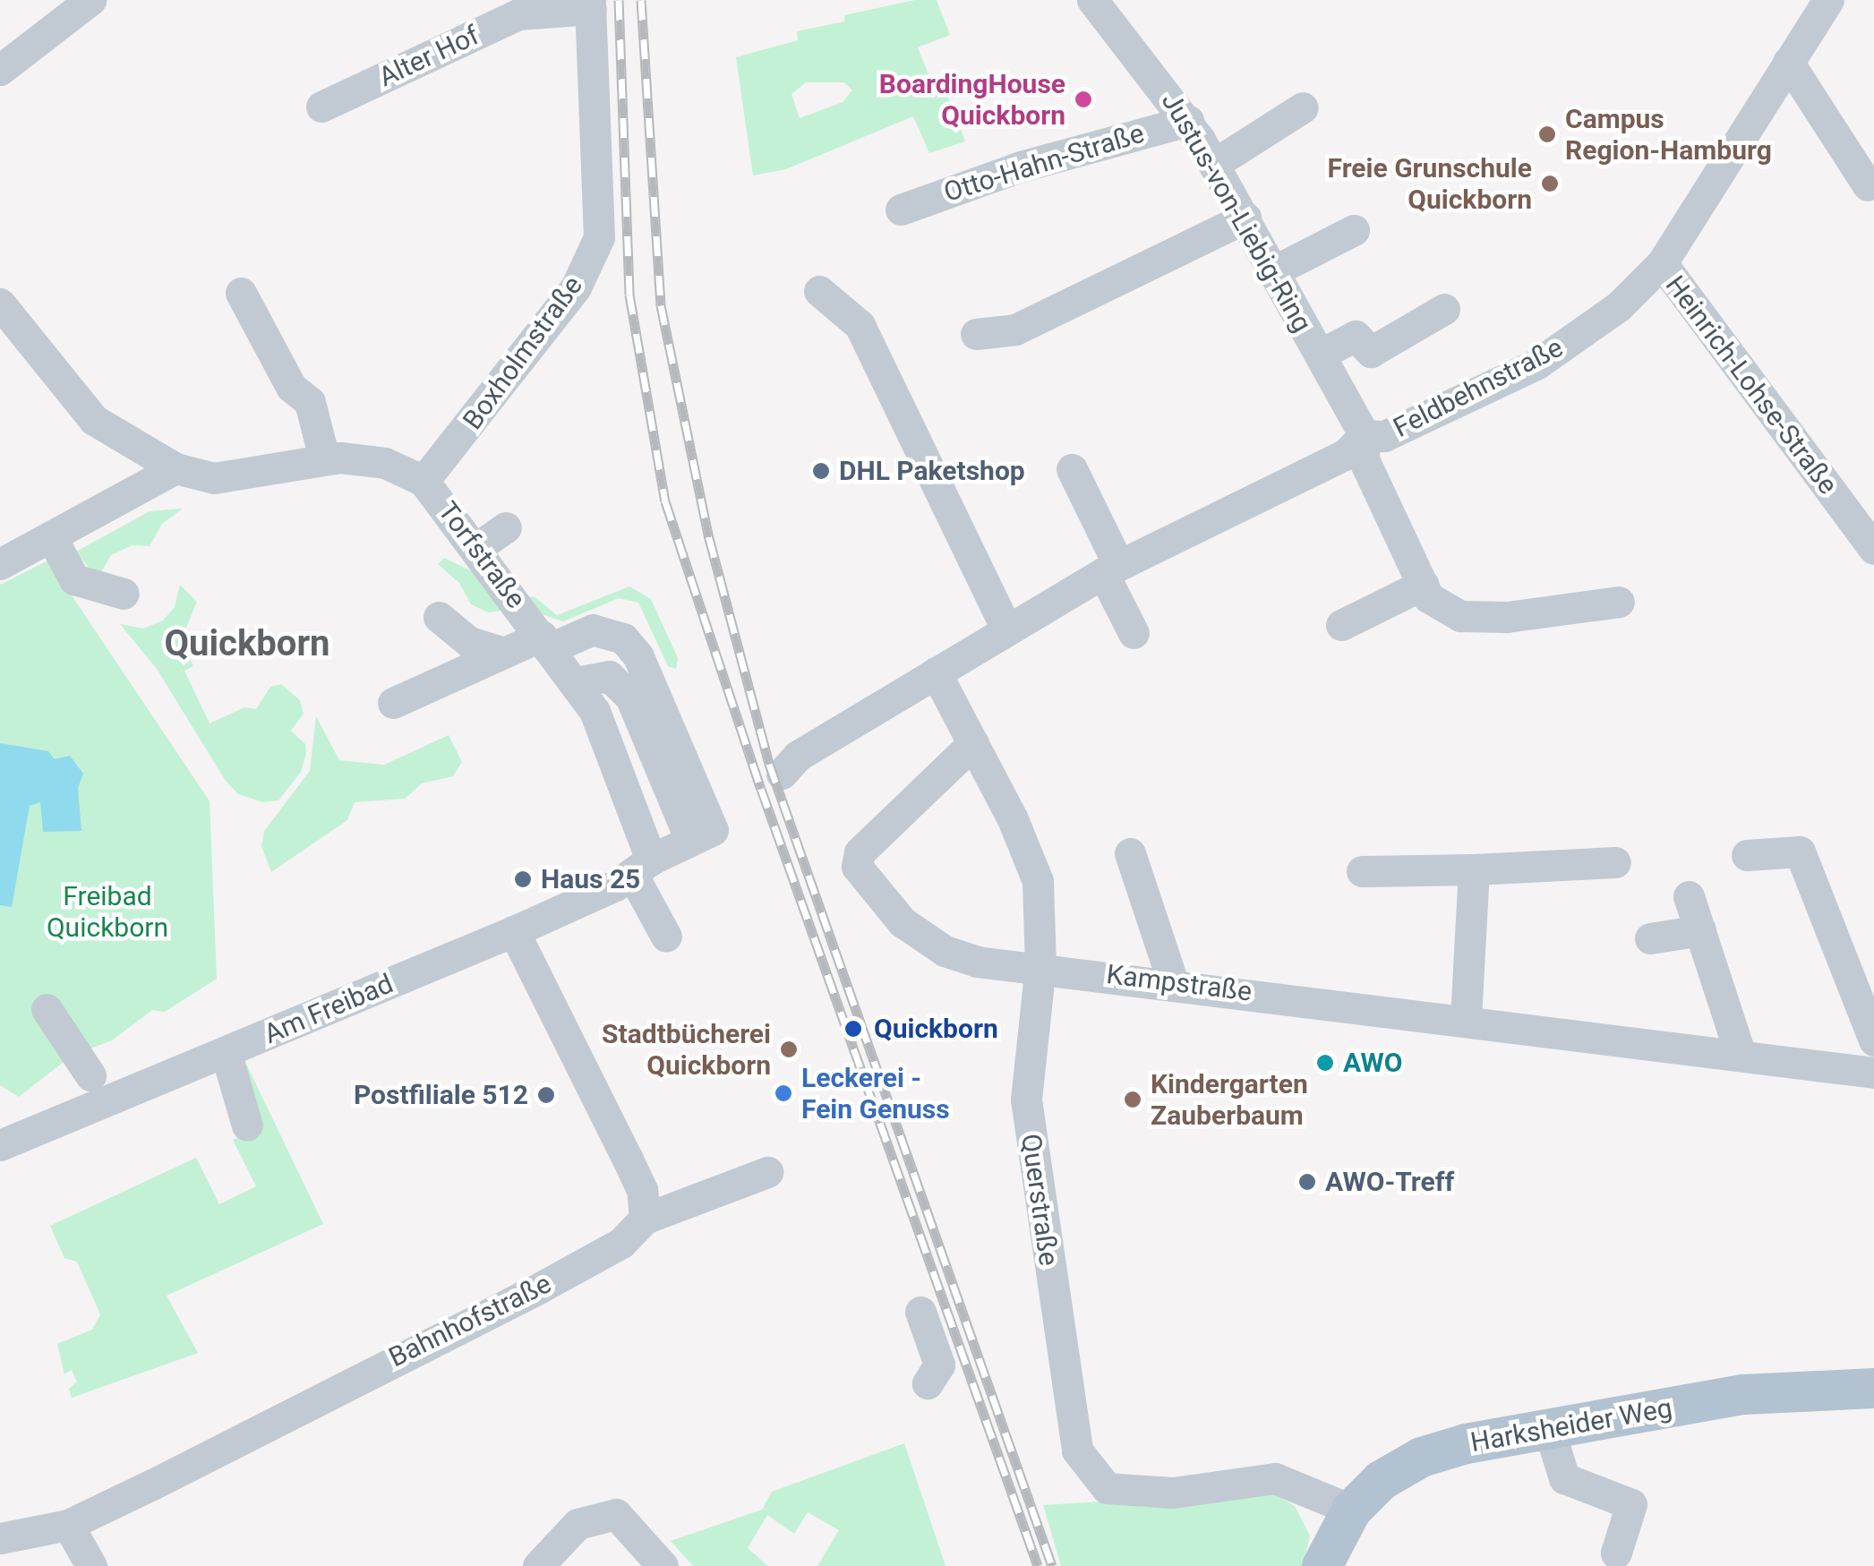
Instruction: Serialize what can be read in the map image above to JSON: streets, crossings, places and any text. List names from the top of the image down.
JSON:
{
  "streets": {
    "main road": ["Harksheider Weg"],
    "street": [
      "Alter Hof",
      "Otto-Hahn-Straße",
      "Justus-von-Liebig-Ring",
      "Boxholmstraße",
      "Heinrich-Lohse-Straße",
      "Feldbehnstraße",
      "Torfstraße",
      "Kampstraße",
      "Am Freibad",
      "Querstraße",
      "Bahnhofstraße"
    ]
  },
  "crossings": [
    ["Alter Hof", "Boxholmstraße"],
    ["Otto-Hahn-Straße", "Justus-von-Liebig-Ring"],
    ["Justus-von-Liebig-Ring", "Feldbehnstraße"],
    ["Boxholmstraße", "Torfstraße"],
    ["Heinrich-Lohse-Straße", "Feldbehnstraße"],
    ["Feldbehnstraße", "Querstraße"],
    ["Torfstraße", "Am Freibad"],
    ["Kampstraße", "Querstraße"],
    ["Querstraße", "Harksheider Weg"]
  ],
  "districts": ["Quickborn"],
  "parks": ["Freibad Quickborn"],
  "places": [
    "BoardingHouse Quickborn",
    "Campus Region-Hamburg",
    "Freie Grunschule Quickborn",
    "DHL Paketshop",
    "Haus 25",
    "Quickborn",
    "Stadtbücherei Quickborn",
    "AWO",
    "Leckerei - Fein Genuss",
    "Postfiliale 512",
    "Kindergarten Zauberbaum",
    "AWO-Treff"
  ]
}
